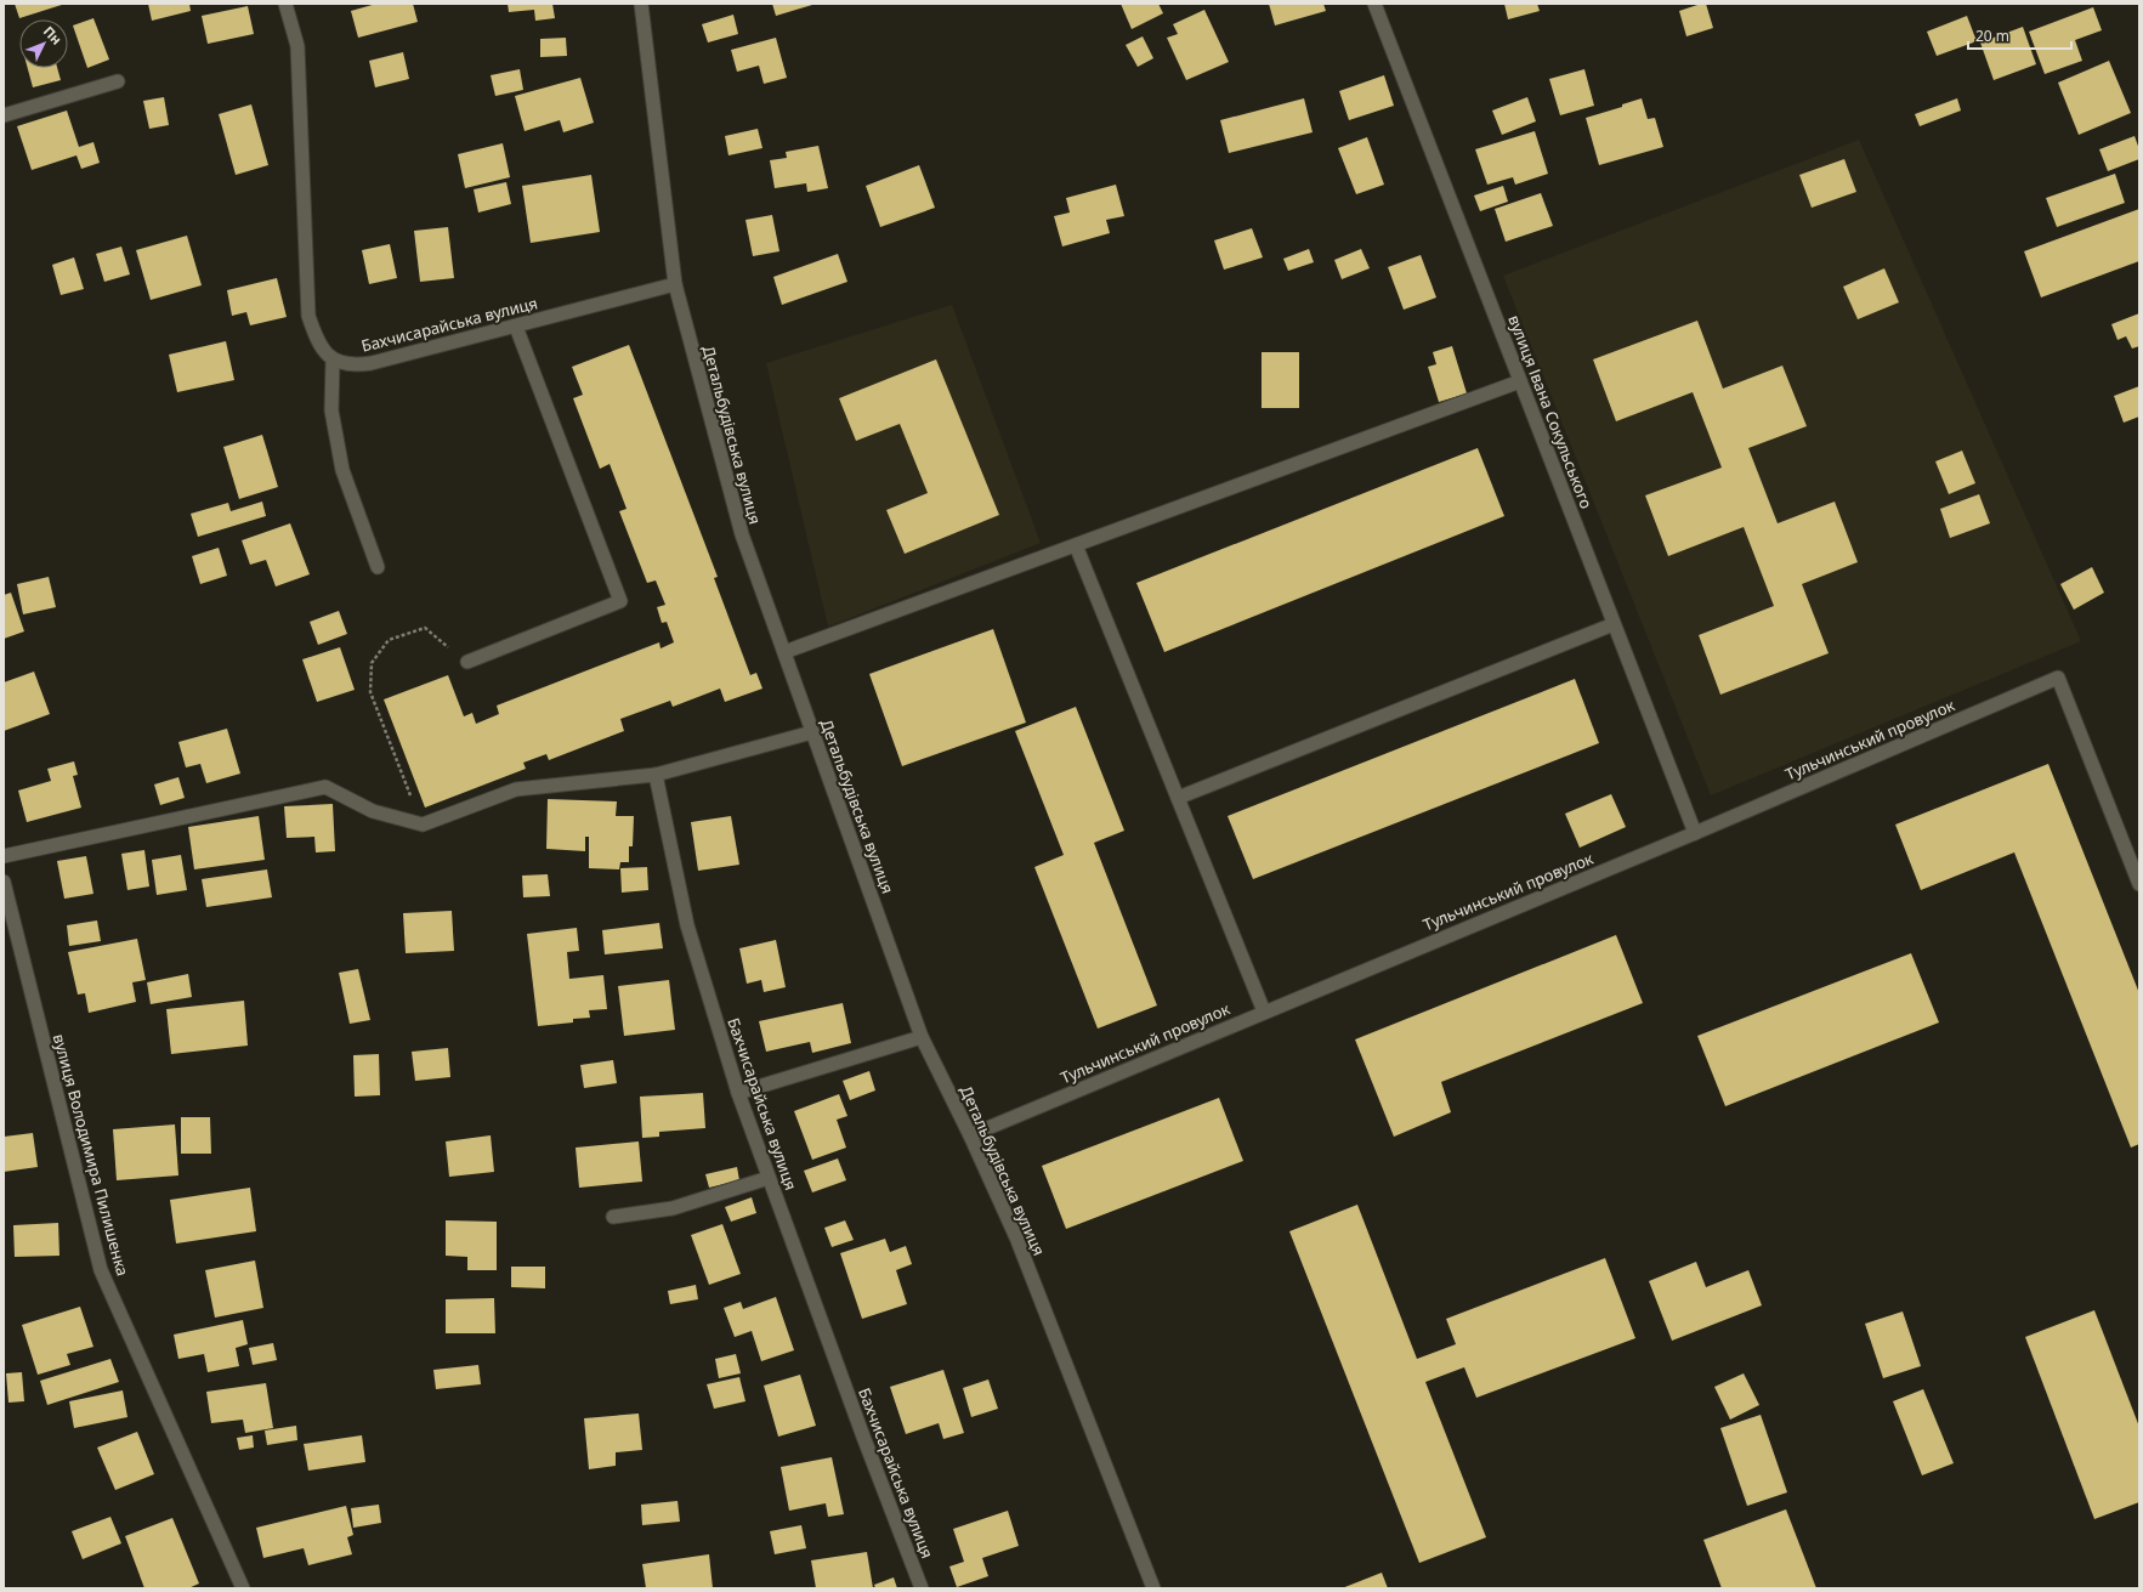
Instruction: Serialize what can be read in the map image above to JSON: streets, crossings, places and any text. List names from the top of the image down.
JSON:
{
  "streets": {
    "street": [
      "Бахчисарайська вулиця",
      "вулиця Івана Сокульського",
      "Детальбудівська вулиця",
      "Тульчинський провулок",
      "вулиця Володимира Пилишенка"
    ]
  },
  "crossings": [
    ["Бахчисарайська вулиця", "Детальбудівська вулиця"],
    ["вулиця Івана Сокульського", "Тульчинський провулок"],
    ["Детальбудівська вулиця", "Тульчинський провулок"]
  ],
  "scale_bar": "20 m",
  "north": "top right"
}
